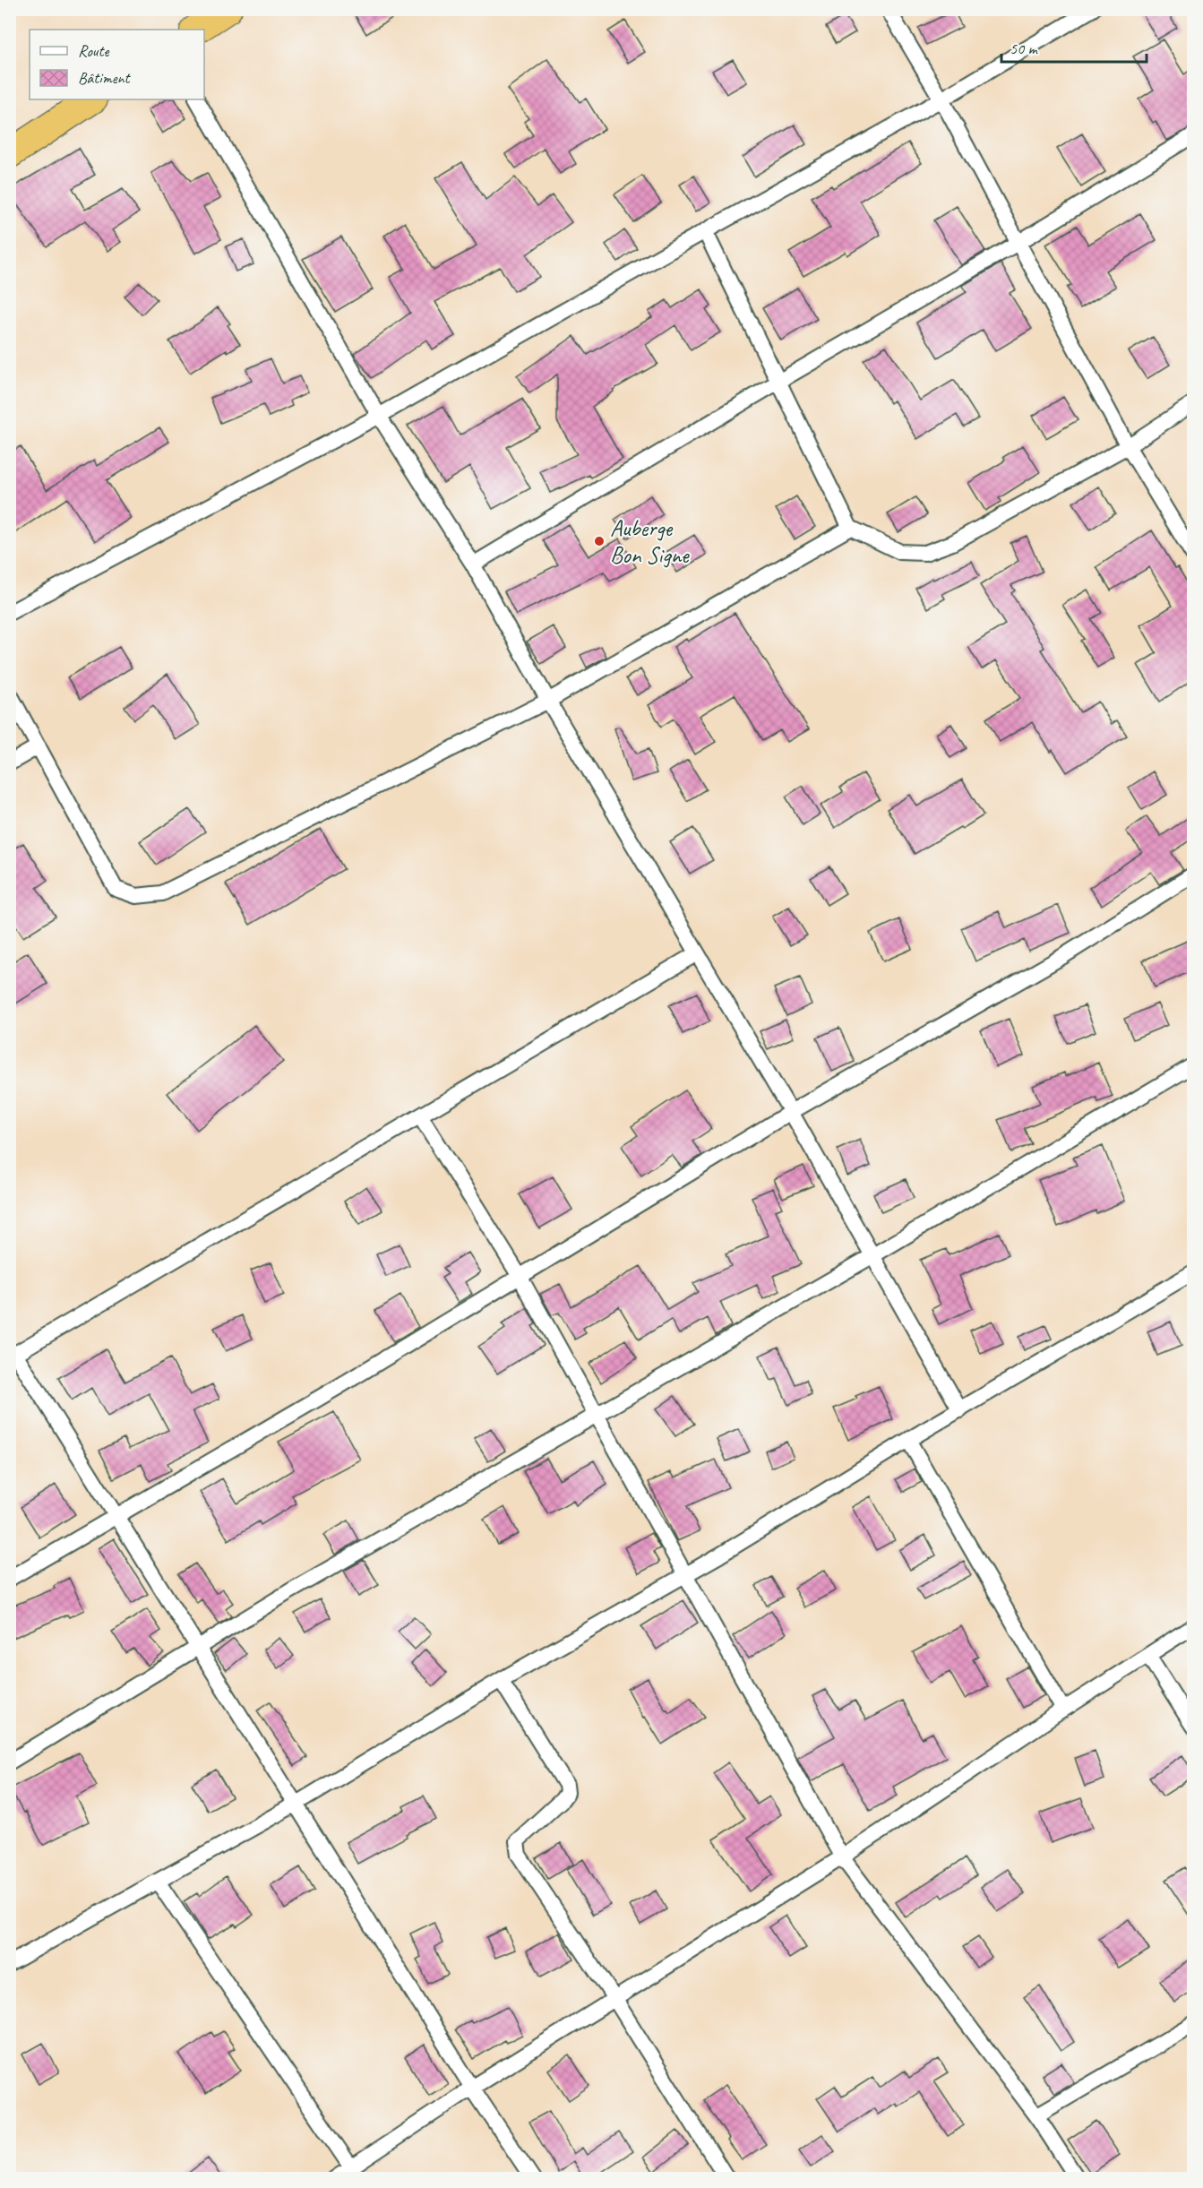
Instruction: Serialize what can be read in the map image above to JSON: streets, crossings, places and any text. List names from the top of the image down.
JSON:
{
  "places": ["Auberge Bon Signe"],
  "legend": ["Route", "Bâtiment"],
  "scale_bar": "50 m"
}
